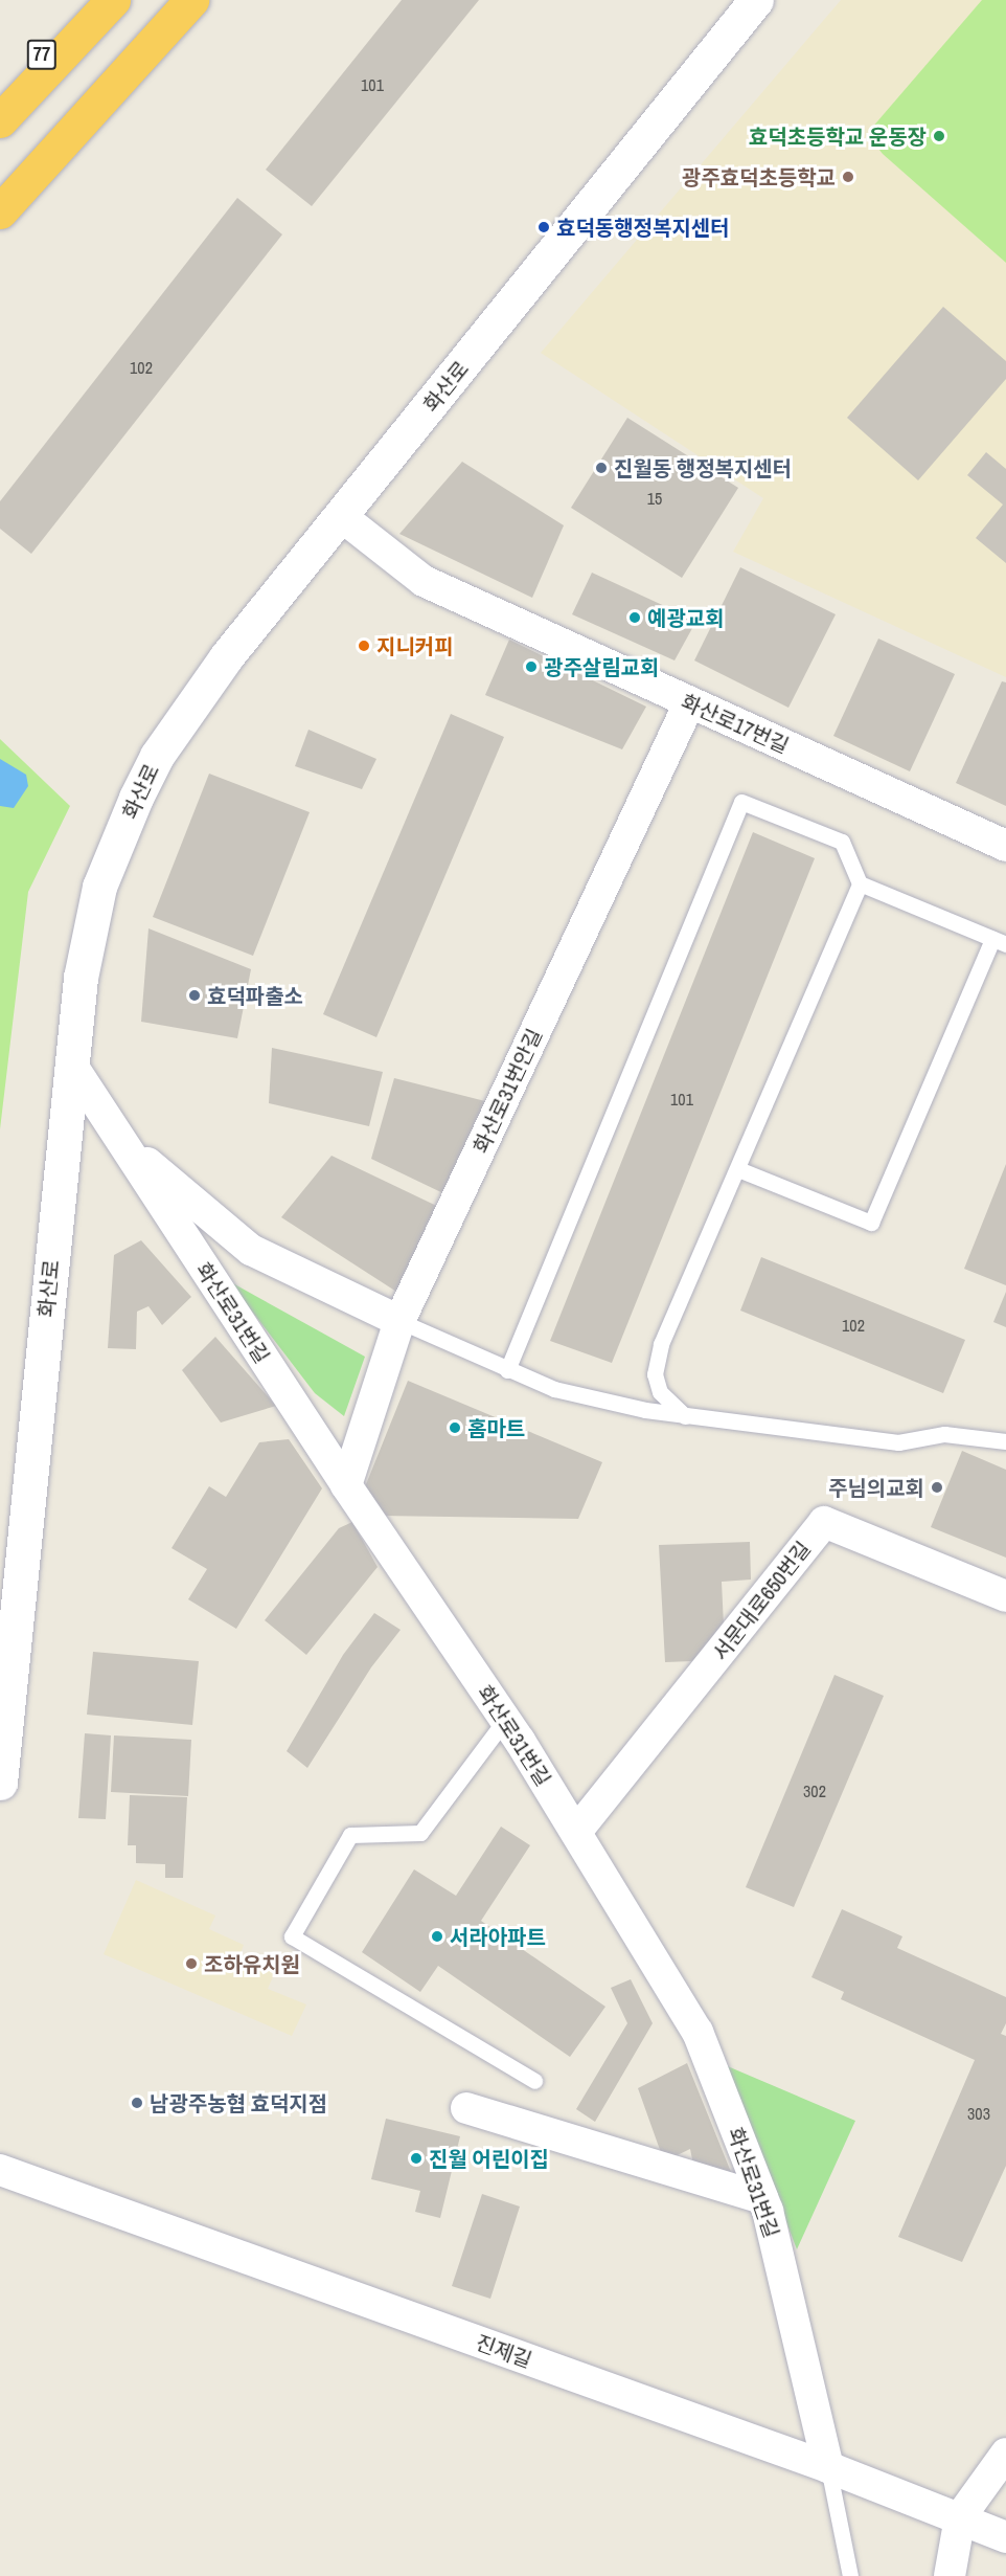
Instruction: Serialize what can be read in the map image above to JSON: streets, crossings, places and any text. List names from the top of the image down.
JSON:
{
  "streets": {
    "highway": ["77"],
    "main road": ["화산로"],
    "street": [
      "화산로17번길",
      "화산로31번안길",
      "화산로31번길",
      "서문대로650번길",
      "진제길"
    ]
  },
  "crossings": [
    ["화산로", "화산로17번길"],
    ["화산로", "화산로31번길"],
    ["화산로17번길", "화산로31번안길"],
    ["화산로31번안길", "화산로31번길"],
    ["화산로31번길", "서문대로650번길"],
    ["화산로31번길", "진제길"]
  ],
  "places": [
    "효덕초등학교 운동장",
    "광주효덕초등학교",
    "효덕동행정복지센터",
    "진월동 행정복지센터",
    "예광교회",
    "지니커피",
    "광주살림교회",
    "효덕파출소",
    "홈마트",
    "주님의교회",
    "서라아파트",
    "조하유치원",
    "남광주농협 효덕지점",
    "진월 어린이집"
  ],
  "house_numbers": [
    "101",
    "102",
    "15",
    "101",
    "102",
    "302",
    "303"
  ]
}
